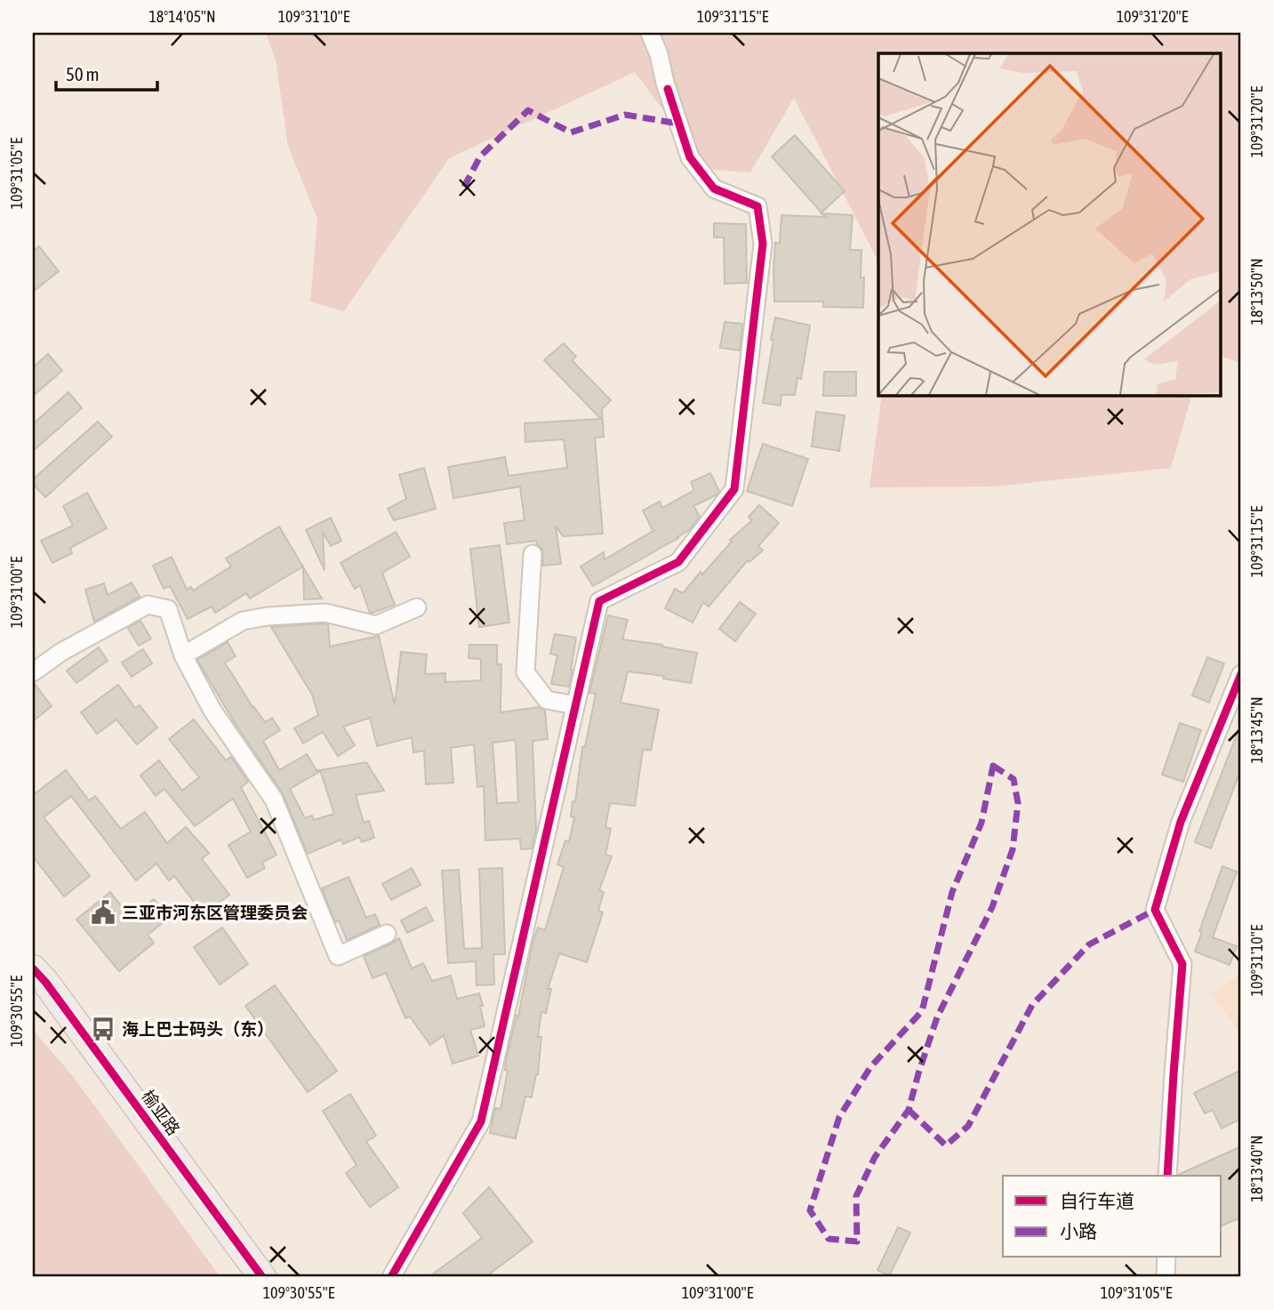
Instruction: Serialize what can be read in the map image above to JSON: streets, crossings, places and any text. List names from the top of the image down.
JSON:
{
  "streets": {
    "highway": ["榆亚路"]
  },
  "places": {
    "public building": ["三亚市河东区管理委员会"],
    "bus stop": ["海上巴士码头（东）"]
  },
  "legend": ["自行车道", "小路"],
  "scale_bar": "50 m",
  "coordinates": [
    "18°14'05\"N",
    "109°31'10\"E",
    "109°31'15\"E",
    "109°31'20\"E",
    "109°31'05\"E",
    "18°13'50\"N",
    "109°31'00\"E",
    "18°13'45\"N",
    "109°30'55\"E",
    "18°13'40\"N"
  ]
}
